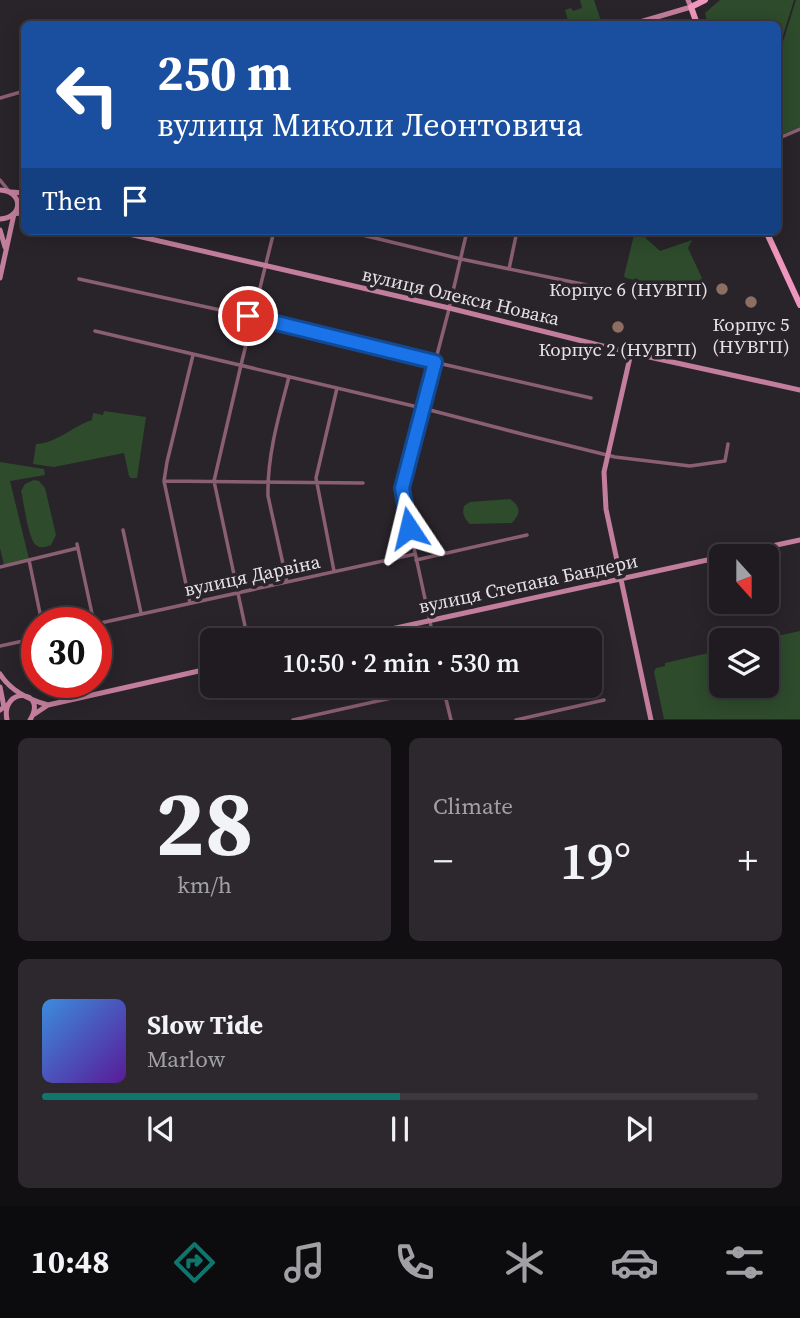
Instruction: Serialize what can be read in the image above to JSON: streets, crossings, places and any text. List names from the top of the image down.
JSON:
{
  "streets": {
    "main road": ["вулиця Олекси Новака", "вулиця Степана Бандери"],
    "street": ["вулиця Дарвіна"]
  },
  "places": ["Корпус 6 (НУВГП)", "Корпус 5 (НУВГП)", "Корпус 2 (НУВГП)"],
  "north": "bottom",
  "page": {
    "turn": ["250 m", "вулиця Миколи Леонтовича"],
    "then": "Then",
    "limit": "30",
    "trip": "10:50 · 2 min · 530 m",
    "tile": [
      ["28", "km/h"],
      "Climate"
    ],
    "heat": ["−", "19°", "+"],
    "song": ["Slow Tide", "Marlow"],
    "tabs": "10:48"
  }
}
